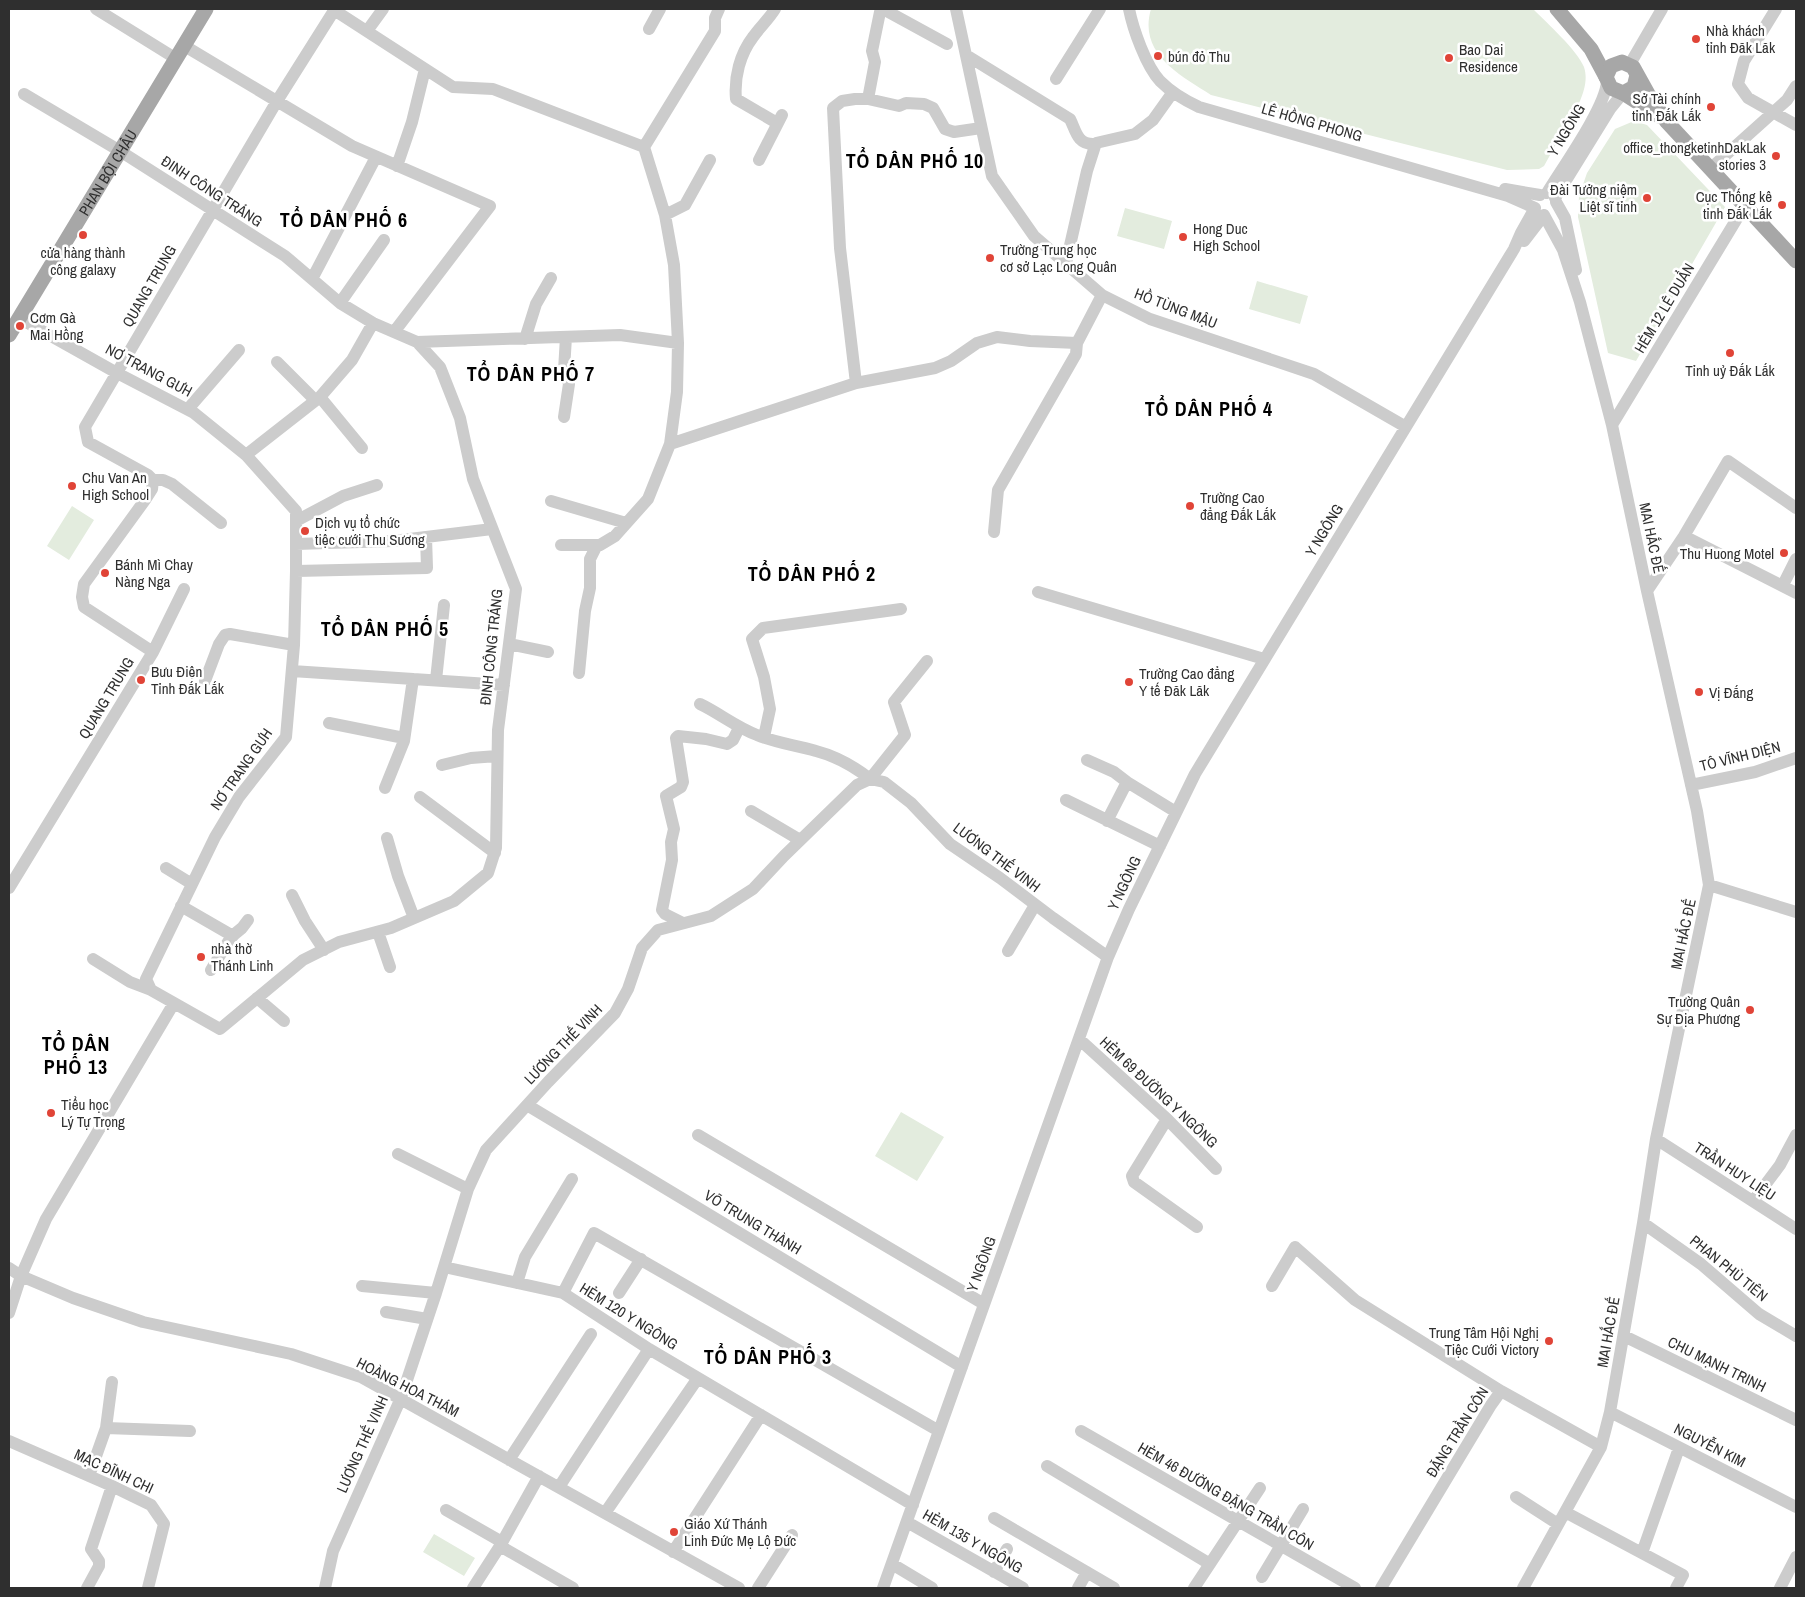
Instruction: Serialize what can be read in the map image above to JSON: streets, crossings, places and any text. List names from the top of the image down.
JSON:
{
  "streets": {
    "main road": ["PHAN BỘI CHÂU"],
    "street": [
      "LÊ HỒNG PHONG",
      "Y NGÔNG",
      "ĐINH CÔNG TRÁNG",
      "QUANG TRUNG",
      "HỒ TÙNG MẬU",
      "HẺM 12 LÊ DUẨN",
      "NƠ TRANG GƯH",
      "MAI HẮC ĐẾ",
      "TÔ VĨNH DIỆN",
      "LƯƠNG THẾ VINH",
      "HẺM 69 ĐƯỜNG Y NGÔNG",
      "TRẦN HUY LIỆU",
      "VÕ TRUNG THÀNH",
      "PHAN PHÙ TIÊN",
      "HẺM 120 Y NGÔNG",
      "CHU MẠNH TRINH",
      "HOÀNG HOA THÁM",
      "ĐẶNG TRẦN CÔN",
      "NGUYỄN KIM",
      "MẠC ĐĨNH CHI",
      "HẺM 46 ĐƯỜNG ĐẶNG TRẦN CÔN",
      "HẺM 135 Y NGÔNG"
    ]
  },
  "crossings": [
    ["LÊ HỒNG PHONG", "Y NGÔNG"],
    ["LÊ HỒNG PHONG", "MAI HẮC ĐẾ"],
    ["Y NGÔNG", "HỒ TÙNG MẬU"],
    ["Y NGÔNG", "MAI HẮC ĐẾ"],
    ["Y NGÔNG", "LƯƠNG THẾ VINH"],
    ["Y NGÔNG", "HẺM 69 ĐƯỜNG Y NGÔNG"],
    ["Y NGÔNG", "VÕ TRUNG THÀNH"],
    ["Y NGÔNG", "HẺM 120 Y NGÔNG"],
    ["Y NGÔNG", "HẺM 135 Y NGÔNG"],
    ["PHAN BỘI CHÂU", "ĐINH CÔNG TRÁNG"],
    ["PHAN BỘI CHÂU", "NƠ TRANG GƯH"],
    ["ĐINH CÔNG TRÁNG", "QUANG TRUNG"],
    ["QUANG TRUNG", "NƠ TRANG GƯH"],
    ["HẺM 12 LÊ DUẨN", "MAI HẮC ĐẾ"],
    ["MAI HẮC ĐẾ", "TÔ VĨNH DIỆN"],
    ["MAI HẮC ĐẾ", "TRẦN HUY LIỆU"],
    ["MAI HẮC ĐẾ", "PHAN PHÙ TIÊN"],
    ["MAI HẮC ĐẾ", "CHU MẠNH TRINH"],
    ["MAI HẮC ĐẾ", "ĐẶNG TRẦN CÔN"],
    ["MAI HẮC ĐẾ", "NGUYỄN KIM"],
    ["LƯƠNG THẾ VINH", "VÕ TRUNG THÀNH"],
    ["LƯƠNG THẾ VINH", "HẺM 120 Y NGÔNG"],
    ["LƯƠNG THẾ VINH", "HOÀNG HOA THÁM"]
  ],
  "districts": [
    "TỔ DÂN PHỐ 10",
    "TỔ DÂN PHỐ 6",
    "TỔ DÂN PHỐ 7",
    "TỔ DÂN PHỐ 4",
    "TỔ DÂN PHỐ 2",
    "TỔ DÂN PHỐ 5",
    "TỔ DÂN PHỐ 13",
    "TỔ DÂN PHỐ 3"
  ],
  "places": [
    "Nhà khách tỉnh Đăk Lăk",
    "bún đỏ Thu",
    "Bao Dai Residence",
    "Sở Tài chính tỉnh Đắk Lắk",
    "office_thongketinhDakLak stories 3",
    "Đài Tưởng niệm Liệt sĩ tỉnh",
    "Cục Thống kê tỉnh Đắk Lắk",
    "cửa hàng thành công galaxy",
    "Hong Duc High School",
    "Trường Trung học cơ sở Lạc Long Quân",
    "Cơm Gà Mai Hồng",
    "Tỉnh uỷ Đắk Lắk",
    "Chu Van An High School",
    "Trường Cao đẳng Đắk Lắk",
    "Dịch vụ tổ chức tiệc cưới Thu Sương",
    "Thu Huong Motel",
    "Bánh Mì Chay Nàng Nga",
    "Bưu Điện Tỉnh Đắk Lắk",
    "Trường Cao đẳng Y tế Đăk Lăk",
    "Vị Đắng",
    "nhà thờ Thánh Linh",
    "Trường Quân Sự Địa Phương",
    "Tiểu học Lý Tự Trọng",
    "Trung Tâm Hội Nghị Tiệc Cưới Victory",
    "Giáo Xứ Thánh Linh Đức Mẹ Lộ Đức"
  ]
}
